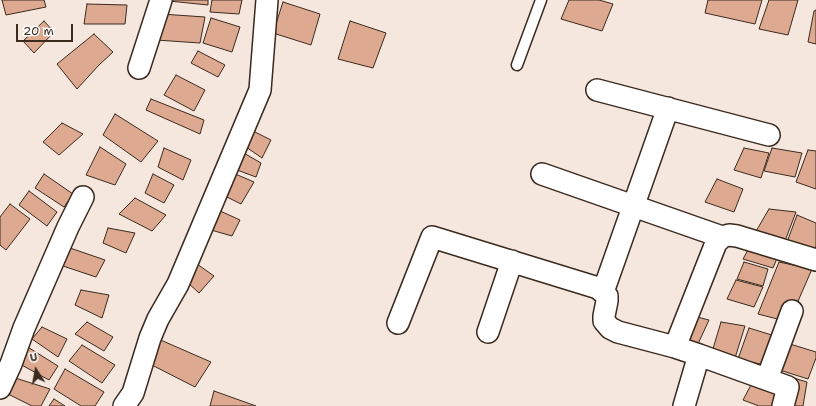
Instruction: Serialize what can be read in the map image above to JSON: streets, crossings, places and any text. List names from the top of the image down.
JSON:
{
  "scale_bar": "20 m",
  "north": "top"
}
